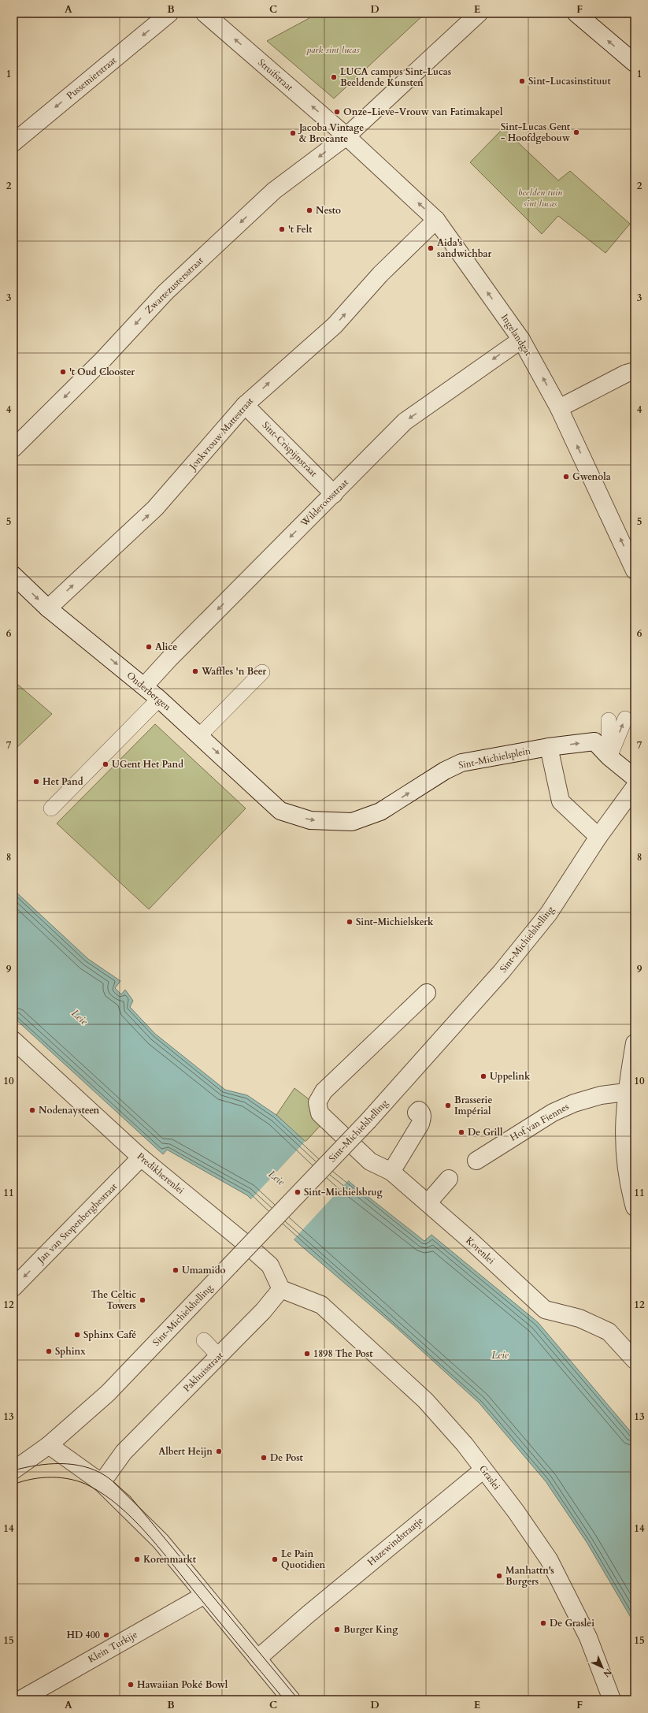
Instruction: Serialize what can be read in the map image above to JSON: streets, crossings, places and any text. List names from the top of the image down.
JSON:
{
  "streets": {
    "street": [
      "Struifstraat",
      "Pussemierstraat",
      "Zwartezustersstraat",
      "Ingelandgat",
      "Jonkvrouw Mattestraat",
      "Sint-Crispijnstraat",
      "Wilderoosstraat",
      "Onderbergen",
      "Sint-Michielsplein",
      "Sint-Michielshelling",
      "Hof van Fiennes",
      "Predikherenlei",
      "Jan van Stopenberghestraat",
      "Korenlei",
      "Pakhuisstraat",
      "Graslei",
      "Hazewindstraatje",
      "Klein Turkije"
    ]
  },
  "crossings": [
    ["Struifstraat", "Zwartezustersstraat"],
    ["Struifstraat", "Ingelandgat"],
    ["Zwartezustersstraat", "Ingelandgat"],
    ["Ingelandgat", "Jonkvrouw Mattestraat"],
    ["Ingelandgat", "Wilderoosstraat"],
    ["Jonkvrouw Mattestraat", "Sint-Crispijnstraat"],
    ["Jonkvrouw Mattestraat", "Onderbergen"],
    ["Sint-Crispijnstraat", "Wilderoosstraat"],
    ["Wilderoosstraat", "Onderbergen"],
    ["Onderbergen", "Sint-Michielsplein"],
    ["Predikherenlei", "Jan van Stopenberghestraat"],
    ["Predikherenlei", "Pakhuisstraat"],
    ["Predikherenlei", "Graslei"],
    ["Pakhuisstraat", "Graslei"],
    ["Graslei", "Hazewindstraatje"]
  ],
  "one_way": [
    "Struifstraat",
    "Pussemierstraat",
    "Zwartezustersstraat",
    "Ingelandgat",
    "Jonkvrouw Mattestraat",
    "Wilderoosstraat",
    "Onderbergen",
    "Sint-Michielsplein",
    "Jan van Stopenberghestraat"
  ],
  "water": ["Leie"],
  "parks": ["park sint lucas", "beelden tuin sint lucas"],
  "places": [
    "LUCA campus Sint-Lucas Beeldende Kunsten",
    "Sint-Lucasinstituut",
    "Onze-Lieve-Vrouw van Fatimakapel",
    "Sint-Lucas Gent - Hoofdgebouw",
    "Jacoba Vintage & Brocante",
    "Nesto",
    "'t Felt",
    "Aida's sandwichbar",
    "'t Oud Clooster",
    "Gwenola",
    "Alice",
    "Waffles 'n Beer",
    "UGent Het Pand",
    "Het Pand",
    "Sint-Michielskerk",
    "Uppelink",
    "Brasserie Impérial",
    "Nodenaysteen",
    "De Grill",
    "Sint-Michielsbrug",
    "Umamido",
    "The Celtic Towers",
    "Sphinx Café",
    "Sphinx",
    "1898 The Post",
    "Albert Heijn",
    "De Post",
    "Korenmarkt",
    "Le Pain Quotidien",
    "Manhattn's Burgers",
    "De Graslei",
    "Burger King",
    "HD 400",
    "Hawaiian Poké Bowl"
  ],
  "north": "bottom right",
  "grid": {
    "columns": [
      "A",
      "B",
      "C",
      "D",
      "E",
      "F"
    ],
    "rows": [
      "1",
      "2",
      "3",
      "4",
      "5",
      "6",
      "7",
      "8",
      "9",
      "10",
      "11",
      "12",
      "13",
      "14",
      "15"
    ]
  }
}
